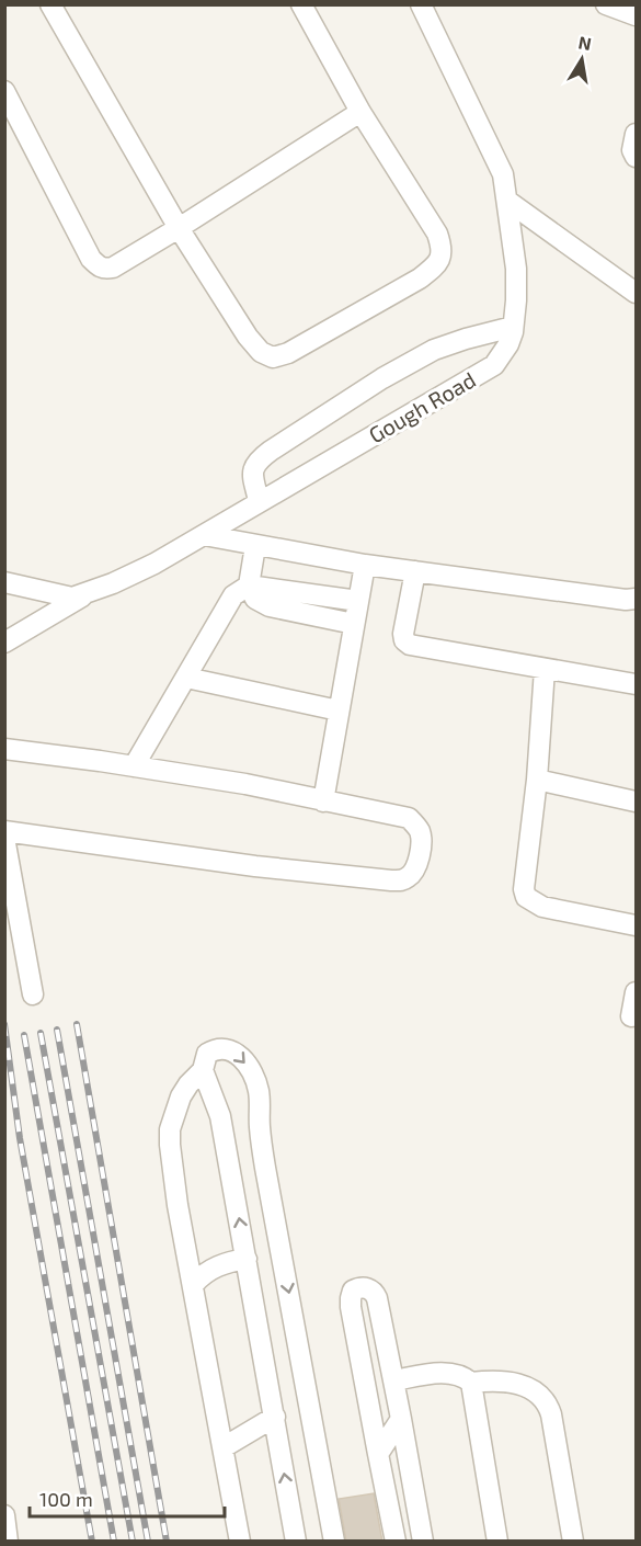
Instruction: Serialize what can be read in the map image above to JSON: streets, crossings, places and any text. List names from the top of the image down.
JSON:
{
  "streets": {
    "street": ["Gough Road"]
  },
  "scale_bar": "100 m",
  "north": "top"
}
